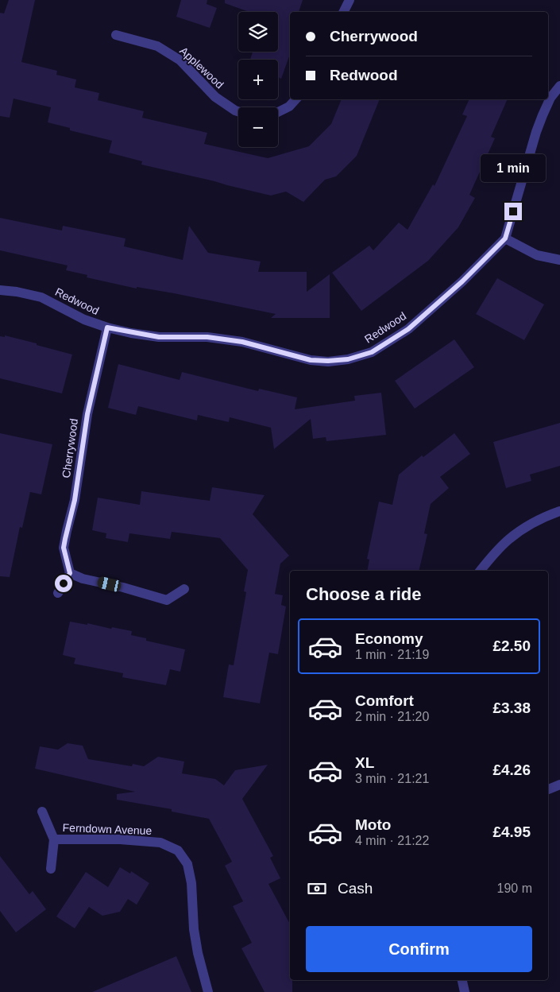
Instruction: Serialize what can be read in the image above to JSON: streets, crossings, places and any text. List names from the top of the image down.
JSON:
{
  "streets": {
    "street": [
      "Applewood",
      "Redwood",
      "Cherrywood",
      "Ferndown Avenue"
    ]
  },
  "crossings": [
    ["Redwood", "Cherrywood"]
  ],
  "page": {
    "map_buttons": ["+", "−"],
    "banner": ["Cherrywood", "Redwood"],
    "bubble": "1 min",
    "heading": "Choose a ride",
    "list": [
      {
        "name": "Economy",
        "note": "1 min · 21:19",
        "value": "£2.50"
      },
      {
        "name": "Comfort",
        "note": "2 min · 21:20",
        "value": "£3.38"
      },
      {
        "name": "XL",
        "note": "3 min · 21:21",
        "value": "£4.26"
      },
      {
        "name": "Moto",
        "note": "4 min · 21:22",
        "value": "£4.95"
      }
    ],
    "pay": ["Cash", "190 m"],
    "buttons": "Confirm"
  }
}
